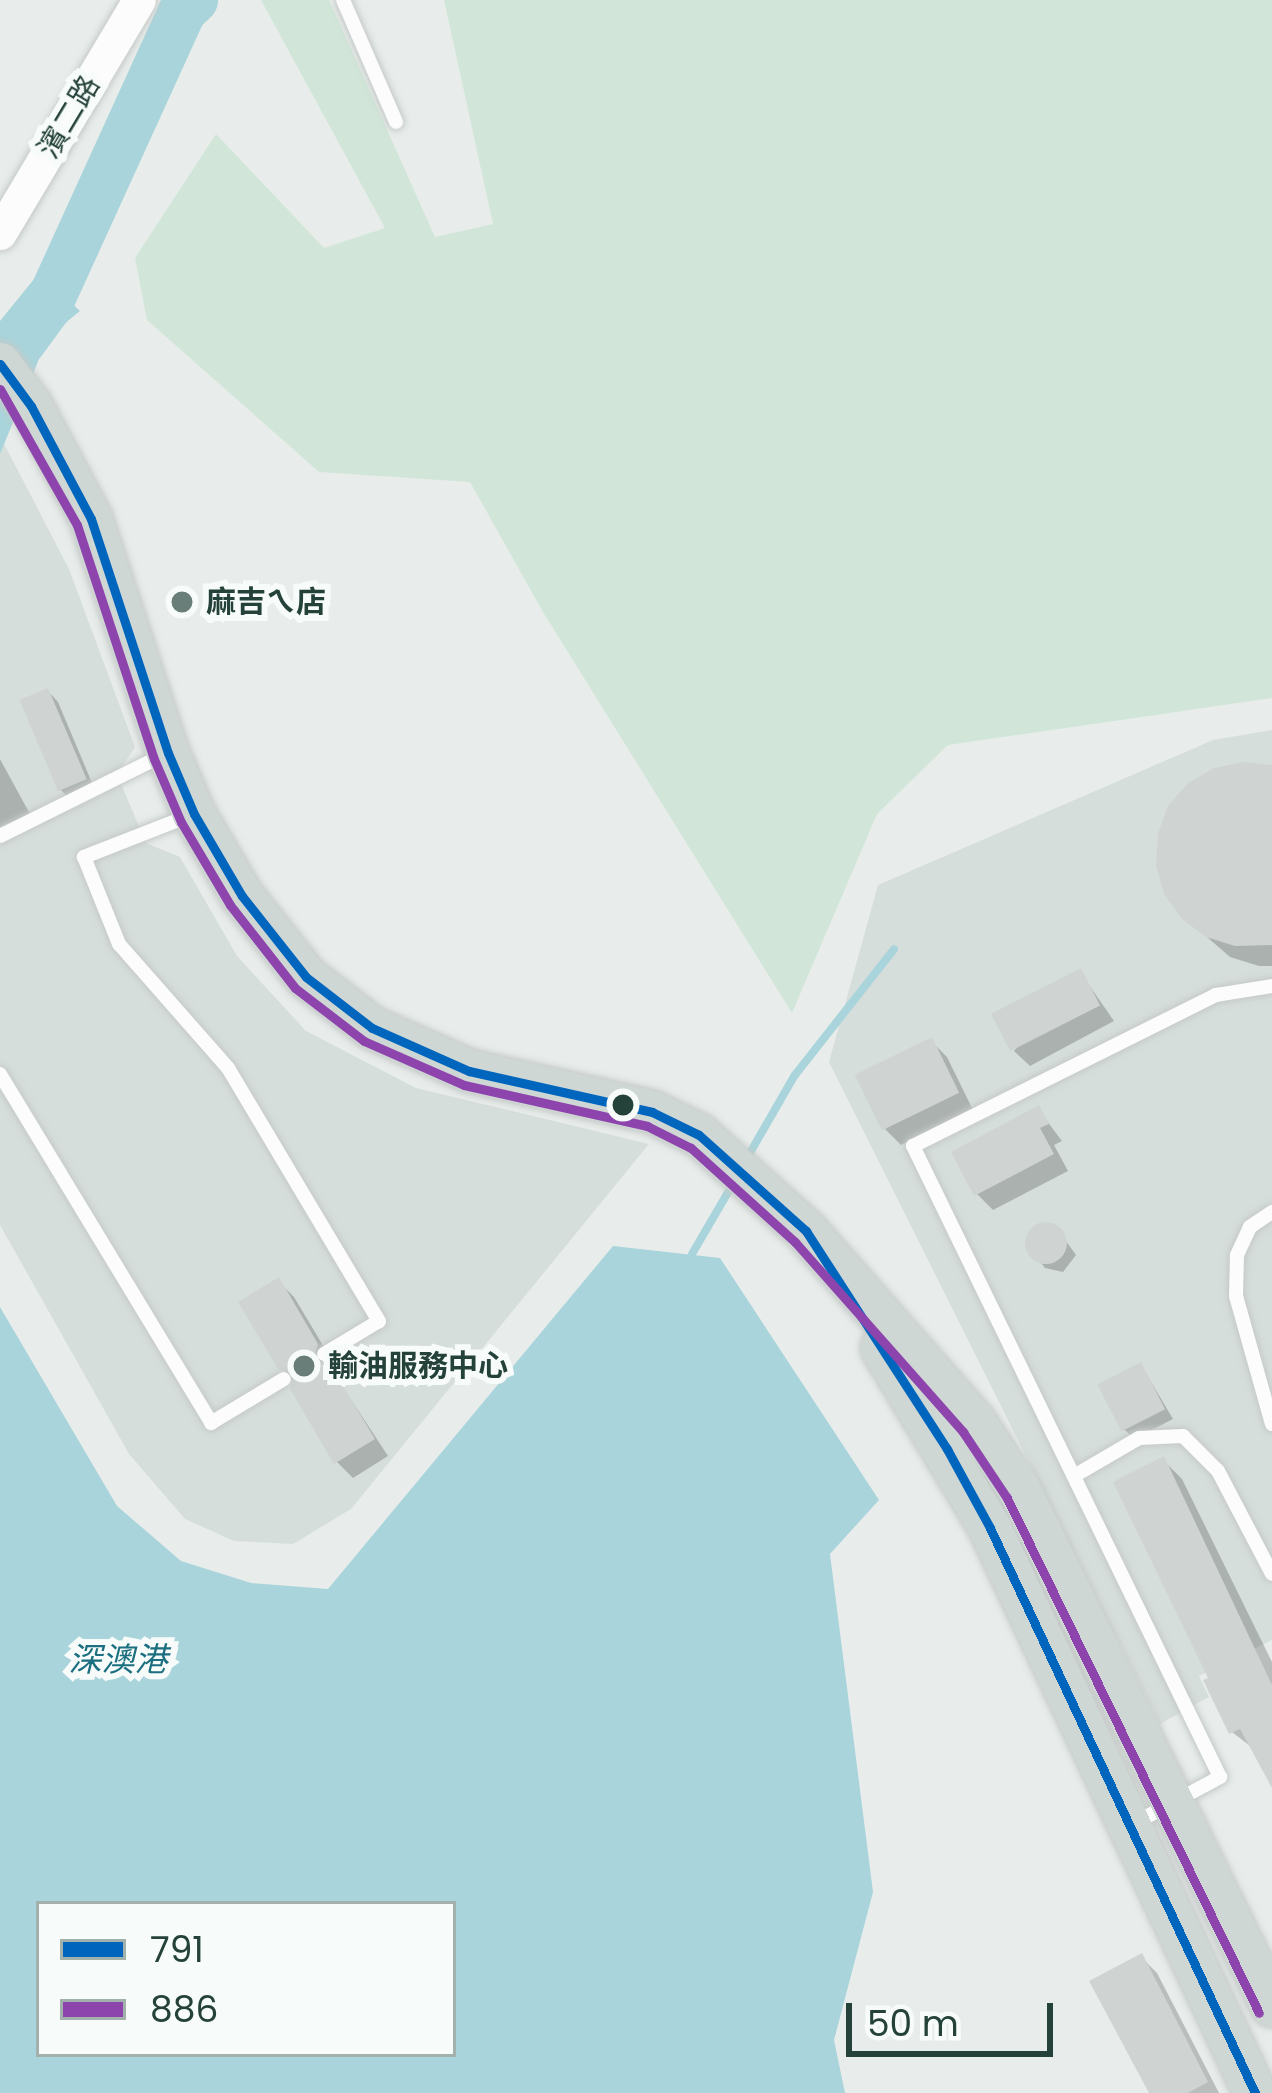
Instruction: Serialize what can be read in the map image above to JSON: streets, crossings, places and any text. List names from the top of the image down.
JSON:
{
  "streets": {
    "street": ["濱二路"]
  },
  "water": ["深澳港"],
  "places": ["麻吉ㄟ店", "輸油服務中心"],
  "lines": ["transit line 791", "transit line 886"],
  "legend": ["791", "886"],
  "scale_bar": "50 m"
}
